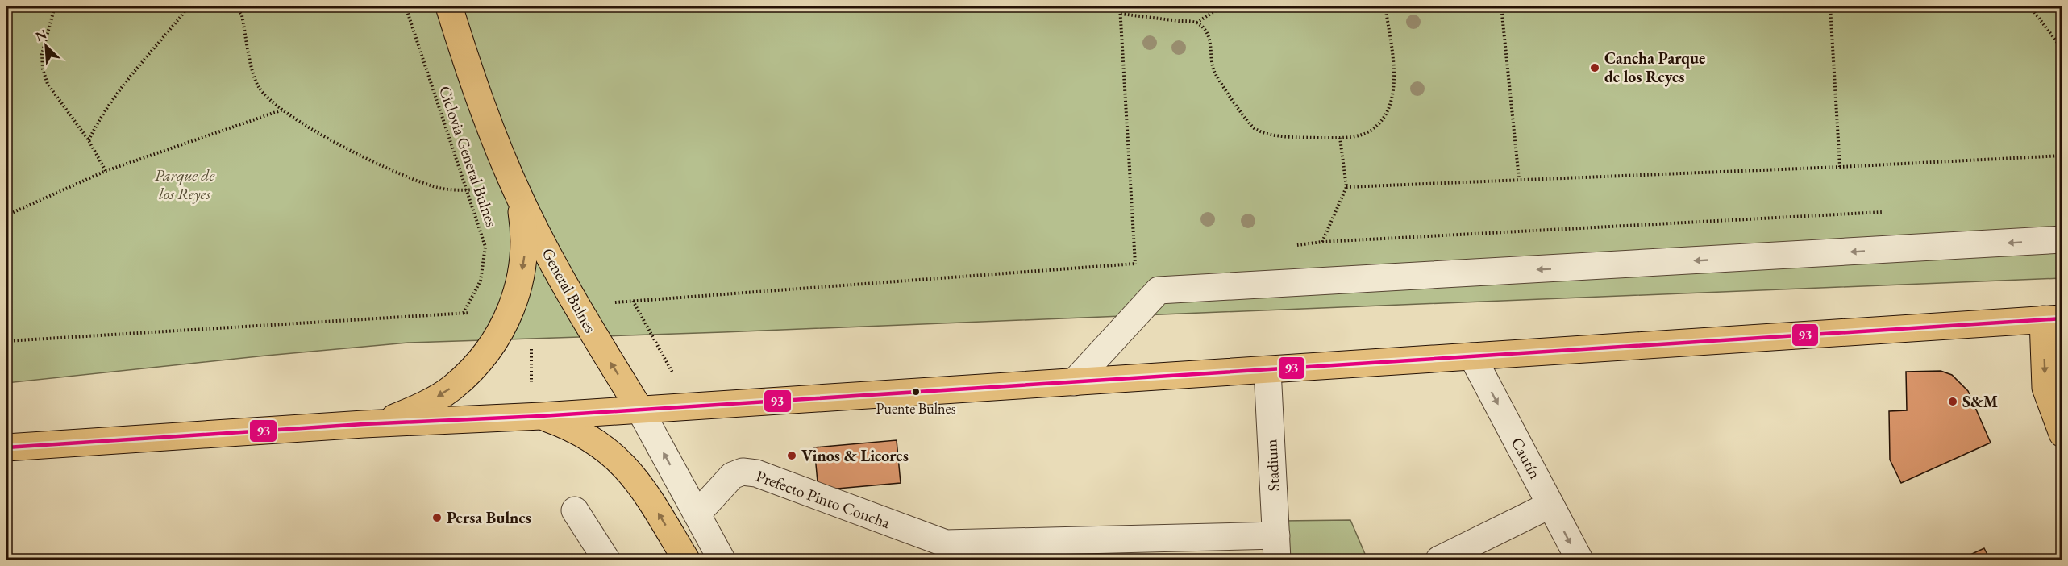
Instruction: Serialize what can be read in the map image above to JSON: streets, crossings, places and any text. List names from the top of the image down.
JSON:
{
  "streets": {
    "main road": ["General Bulnes"],
    "street": ["Cautín", "Stadium", "Prefecto Pinto Concha"],
    "path": ["Ciclovia General Bulnes"]
  },
  "crossings": [
    ["General Bulnes", "Prefecto Pinto Concha"]
  ],
  "one_way": ["Cautín"],
  "parks": ["Parque de los Reyes"],
  "places": [
    "Cancha Parque de los Reyes",
    "Puente Bulnes",
    "S&M",
    "Vinos & Licores",
    "Persa Bulnes"
  ],
  "lines": ["transit line 93"],
  "north": "top left"
}
